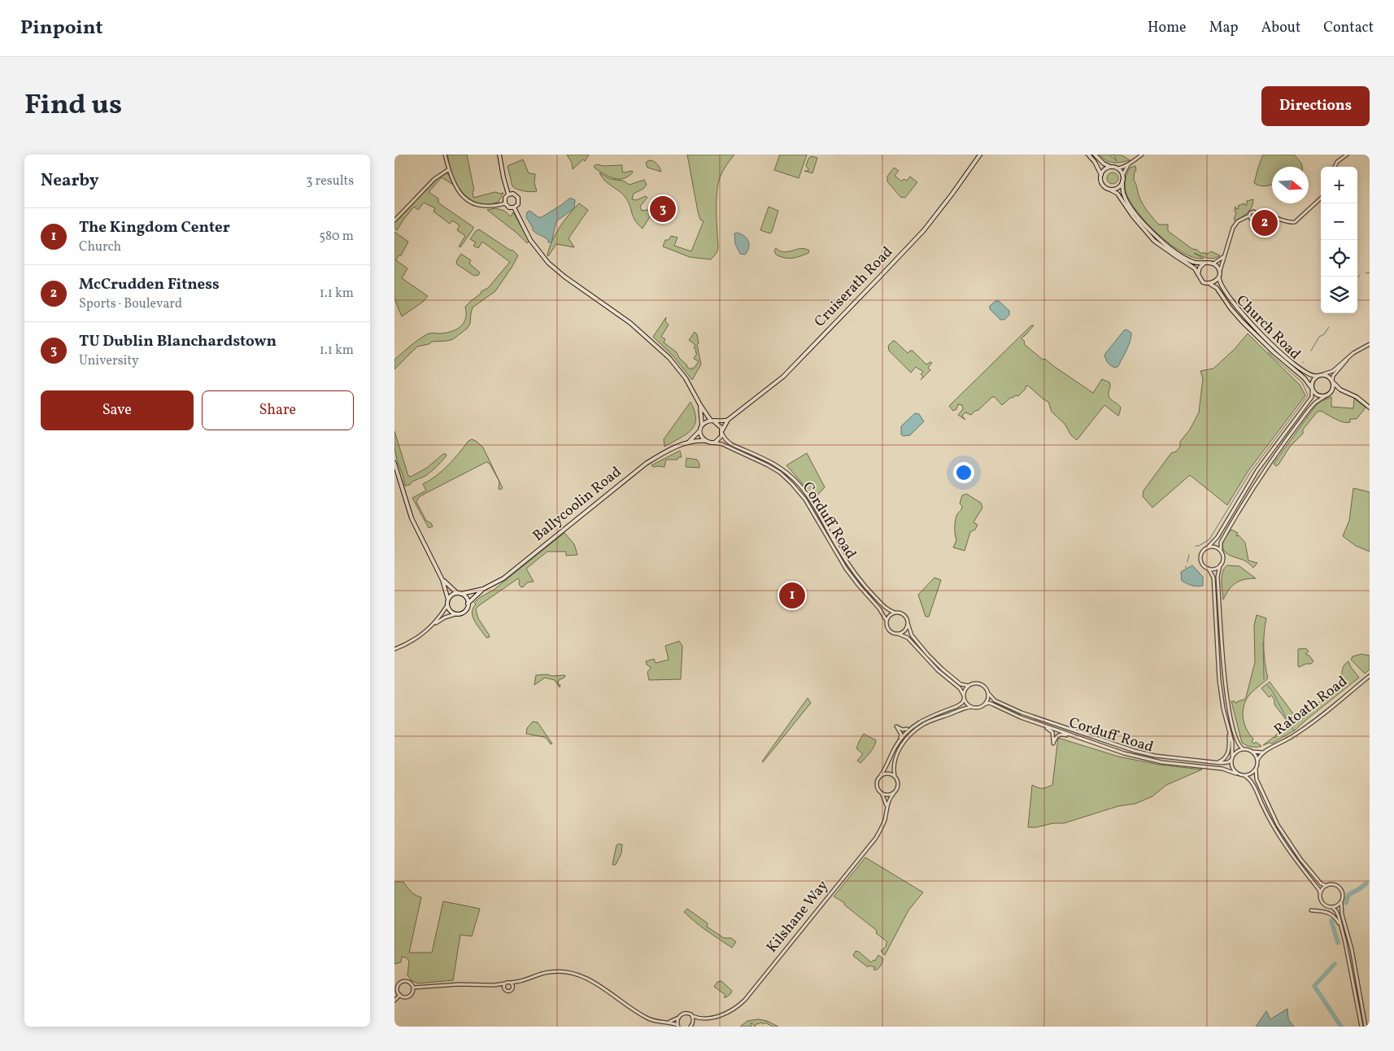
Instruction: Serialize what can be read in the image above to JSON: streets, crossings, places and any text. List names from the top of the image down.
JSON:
{
  "streets": {
    "main road": ["Cruiserath Road", "Church Road", "Ballycoolin Road"],
    "street": ["Corduff Road", "Ratoath Road", "Kilshane Way"]
  },
  "crossings": [
    ["Cruiserath Road", "Ballycoolin Road"],
    ["Cruiserath Road", "Corduff Road"],
    ["Ballycoolin Road", "Corduff Road"],
    ["Corduff Road", "Ratoath Road"]
  ],
  "north": "right",
  "page": {
    "header": "Pinpoint",
    "nav": [
      "Home",
      "Map",
      "About",
      "Contact"
    ],
    "title": "Find us",
    "buttons": [
      "Directions",
      ["Save", "Share"]
    ],
    "heading": ["Nearby", "3 results"],
    "map_buttons": ["+", "−"],
    "pins": ["3", "2", "1"],
    "list": [
      {
        "mark": "1",
        "name": "The Kingdom Center",
        "note": "Church",
        "value": "580 m"
      },
      {
        "mark": "2",
        "name": "McCrudden Fitness",
        "note": "Sports · Boulevard",
        "value": "1.1 km"
      },
      {
        "mark": "3",
        "name": "TU Dublin Blanchardstown",
        "note": "University",
        "value": "1.1 km"
      }
    ]
  }
}
